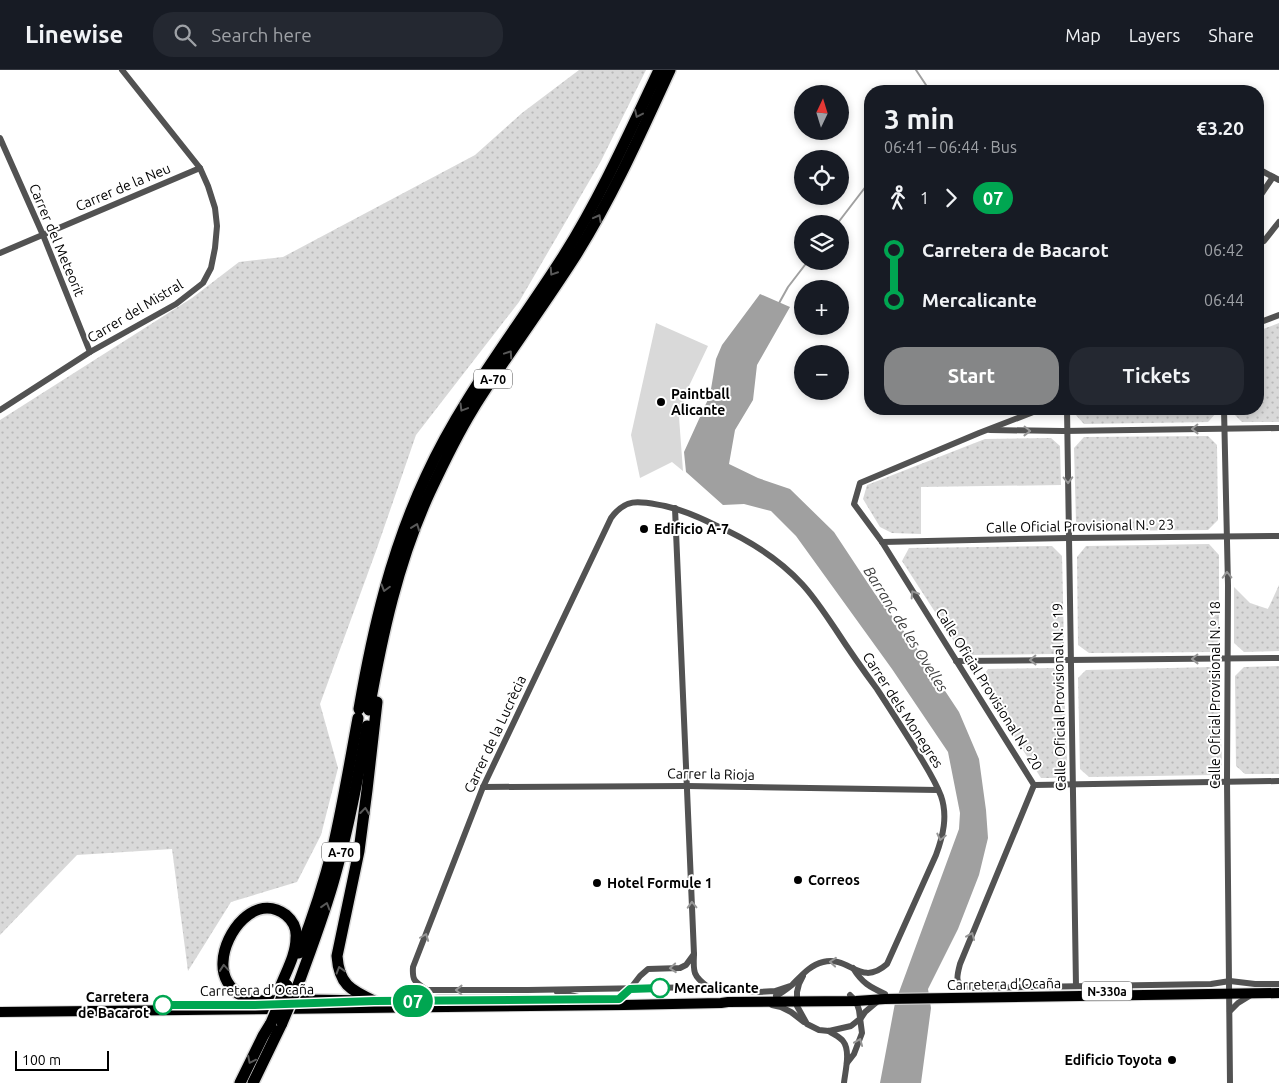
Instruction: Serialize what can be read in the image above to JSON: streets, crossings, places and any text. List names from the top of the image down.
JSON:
{
  "streets": {
    "highway": ["A-70"],
    "main road": ["Carretera d'Ocaña", "N-330a"],
    "street": [
      "Carrer de la Neu",
      "Carrer del Meteorit",
      "Carrer del Mistral",
      "Calle Oficial Provisional N.º 23",
      "Calle Oficial Provisional N.º 20",
      "Calle Oficial Provisional N.º 18",
      "Calle Oficial Provisional N.º 19",
      "Carrer dels Monegres",
      "Carrer de la Lucrècia",
      "Carrer la Rioja"
    ]
  },
  "crossings": [
    ["Carrer de la Neu", "Carrer del Meteorit"],
    ["Carrer de la Neu", "Carrer del Mistral"],
    ["Carrer del Meteorit", "Carrer del Mistral"],
    ["Calle Oficial Provisional N.º 23", "Calle Oficial Provisional N.º 20"],
    ["Calle Oficial Provisional N.º 23", "Calle Oficial Provisional N.º 18"],
    ["Calle Oficial Provisional N.º 23", "Calle Oficial Provisional N.º 19"],
    ["Calle Oficial Provisional N.º 20", "Carretera d'Ocaña"],
    ["Calle Oficial Provisional N.º 18", "Carretera d'Ocaña"],
    ["Calle Oficial Provisional N.º 19", "Carretera d'Ocaña"],
    ["Carrer dels Monegres", "Carrer de la Lucrècia"],
    ["Carrer dels Monegres", "Carrer la Rioja"],
    ["Carrer de la Lucrècia", "Carrer la Rioja"],
    ["Carrer de la Lucrècia", "Carretera d'Ocaña"]
  ],
  "one_way": ["Calle Oficial Provisional N.º 20", "Carrer de la Lucrècia"],
  "water": ["Barranc de les Ovelles"],
  "places": [
    "Paintball Alicante",
    "Edificio A-7",
    "Correos",
    "Hotel Formule 1",
    "Mercalicante",
    "Carretera de Bacarot",
    "Edificio Toyota"
  ],
  "lines": ["bus line 07"],
  "scale_bar": "100 m",
  "north": "top",
  "page": {
    "header": "Linewise",
    "search": "Search here",
    "nav": ["Map", "Layers", "Share"],
    "on_map": "07",
    "map_buttons": ["+", "−"],
    "heading": ["3 min", "06:41 – 06:44 · Bus", "€3.20"],
    "legs": ["1", "07"],
    "list": [
      {
        "name": "Carretera de Bacarot",
        "value": "06:42"
      },
      {
        "name": "Mercalicante",
        "value": "06:44"
      }
    ],
    "buttons": ["Start", "Tickets"],
    "scale": "100 m"
  }
}
